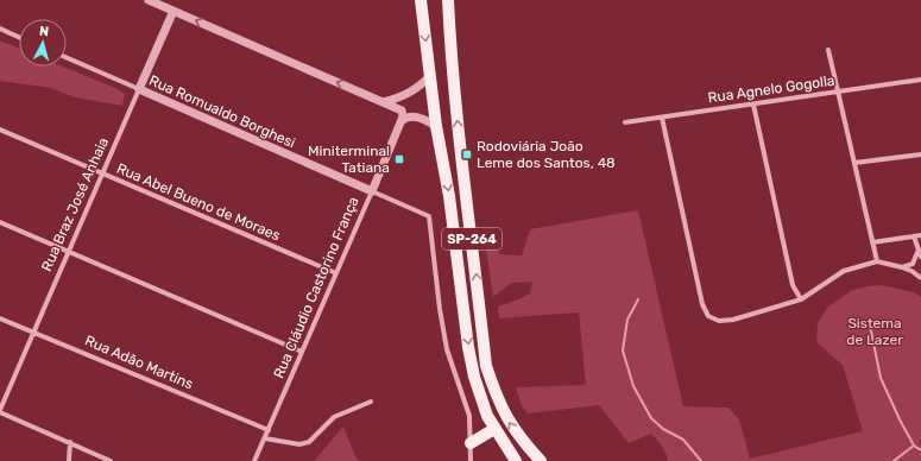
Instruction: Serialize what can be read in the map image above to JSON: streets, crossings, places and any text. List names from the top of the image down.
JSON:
{
  "streets": {
    "main road": ["SP-264"],
    "street": [
      "Rua Agnelo Gogolla",
      "Rua Romualdo Borghesi",
      "Rua Abel Bueno de Moraes",
      "Rua Braz José Anhaia",
      "Rua Cláudio Castorino França",
      "Rua Adão Martins"
    ]
  },
  "crossings": [
    ["Rua Romualdo Borghesi", "Rua Braz José Anhaia"],
    ["Rua Romualdo Borghesi", "Rua Cláudio Castorino França"],
    ["Rua Abel Bueno de Moraes", "Rua Braz José Anhaia"],
    ["Rua Abel Bueno de Moraes", "Rua Cláudio Castorino França"],
    ["Rua Braz José Anhaia", "Rua Adão Martins"],
    ["Rua Cláudio Castorino França", "Rua Adão Martins"]
  ],
  "parks": ["Sistema de Lazer"],
  "places": {
    "transit": ["Rodoviária João Leme dos Santos, 48", "Miniterminal Tatiana"]
  },
  "north": "top"
}
